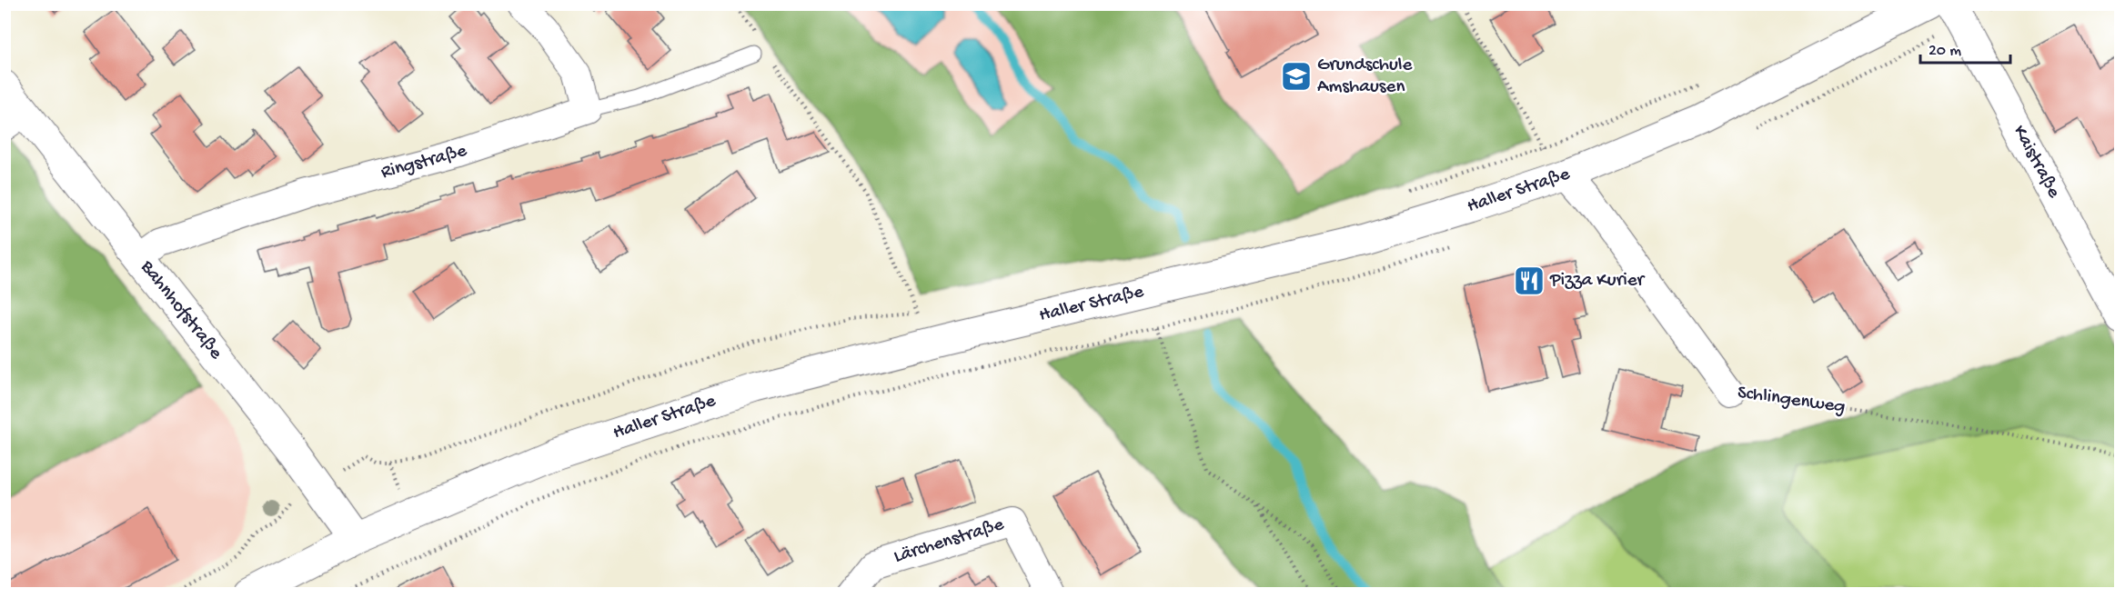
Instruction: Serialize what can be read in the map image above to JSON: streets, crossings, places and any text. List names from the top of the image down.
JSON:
{
  "streets": {
    "main road": ["Kaistraße", "Haller Straße", "Bahnhofstraße"],
    "street": ["Ringstraße", "Schlingenweg", "Lärchenstraße"]
  },
  "crossings": [
    ["Ringstraße", "Bahnhofstraße"],
    ["Haller Straße", "Bahnhofstraße"],
    ["Haller Straße", "Schlingenweg"]
  ],
  "places": {
    "school or university": ["Grundschule Amshausen"],
    "restaurant": ["Pizza Kurier"]
  },
  "scale_bar": "20 m"
}
